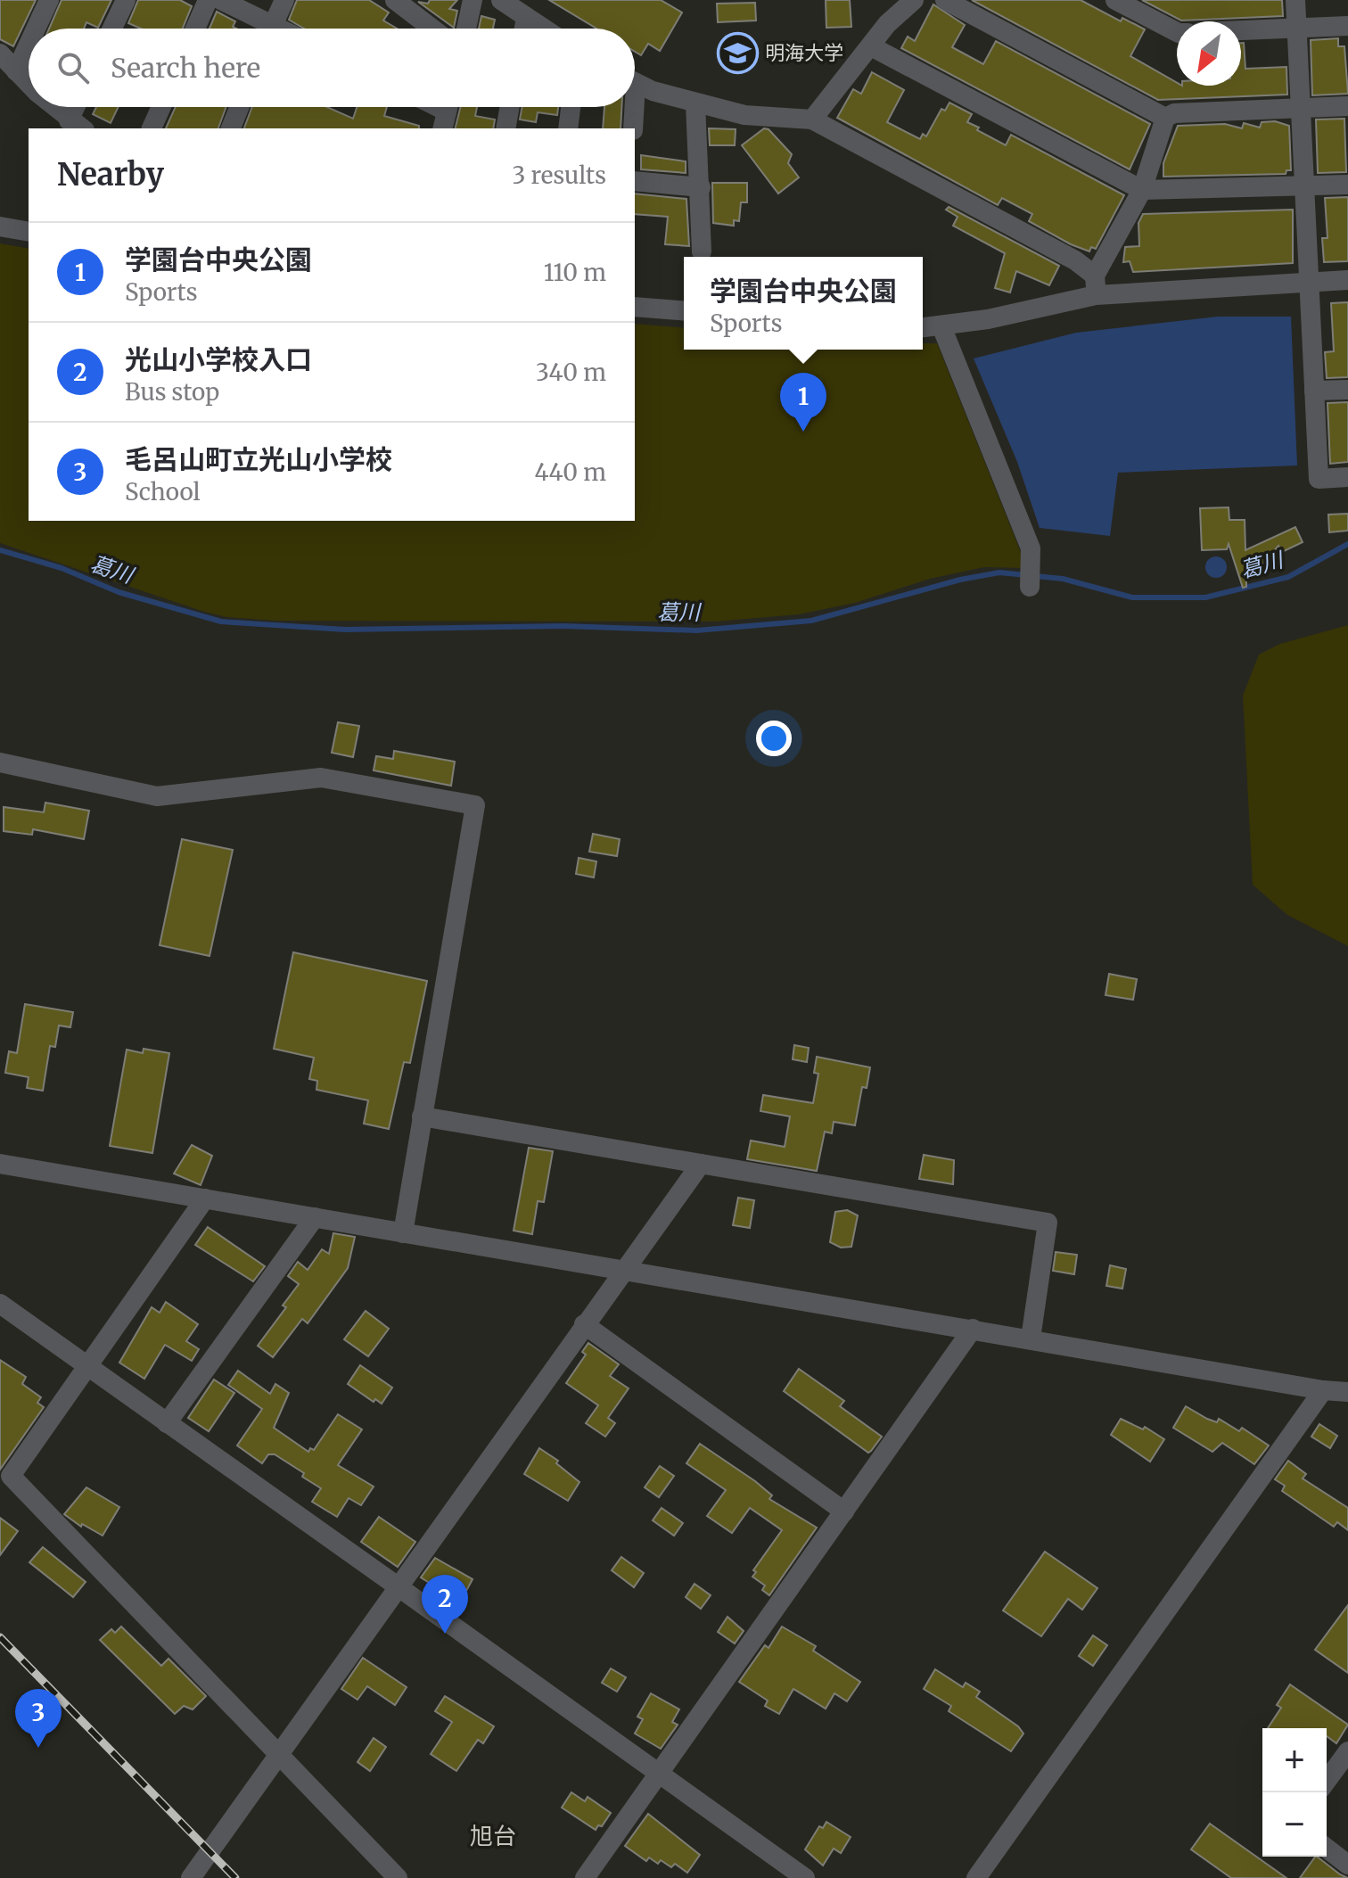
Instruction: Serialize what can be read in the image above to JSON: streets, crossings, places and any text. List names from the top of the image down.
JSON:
{
  "districts": ["旭台"],
  "water": ["葛川"],
  "places": {
    "school or university": ["明海大学"]
  },
  "north": "bottom left",
  "page": {
    "search": "Search here",
    "heading": ["Nearby", "3 results"],
    "list": [
      {
        "mark": "1",
        "name": "学園台中央公園",
        "note": "Sports",
        "value": "110 m"
      },
      {
        "mark": "2",
        "name": "光山小学校入口",
        "note": "Bus stop",
        "value": "340 m"
      },
      {
        "mark": "3",
        "name": "毛呂山町立光山小学校",
        "note": "School",
        "value": "440 m"
      }
    ],
    "popup": ["学園台中央公園", "Sports"],
    "pins": ["1", "2", "3"],
    "map_buttons": ["+", "−"]
  }
}
